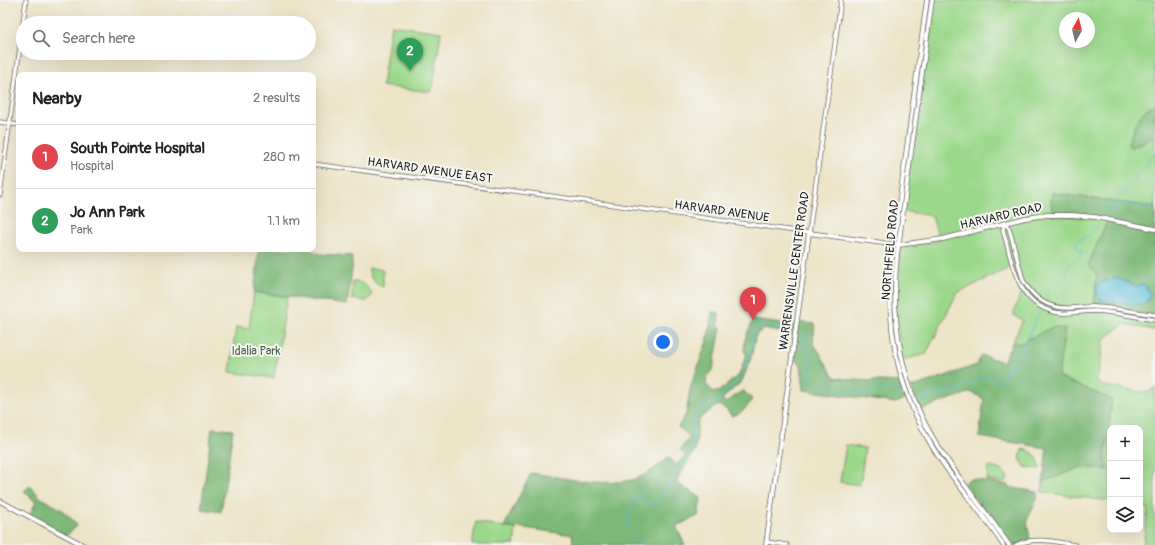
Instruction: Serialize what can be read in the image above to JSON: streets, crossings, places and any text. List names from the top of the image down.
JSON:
{
  "streets": {
    "main road": [
      "HARVARD AVENUE EAST",
      "HARVARD AVENUE",
      "HARVARD ROAD",
      "NORTHFIELD ROAD",
      "WARRENSVILLE CENTER ROAD"
    ]
  },
  "crossings": [
    ["HARVARD AVENUE EAST", "HARVARD AVENUE"],
    ["HARVARD AVENUE", "HARVARD ROAD"],
    ["HARVARD AVENUE", "NORTHFIELD ROAD"],
    ["HARVARD AVENUE", "WARRENSVILLE CENTER ROAD"],
    ["HARVARD ROAD", "NORTHFIELD ROAD"]
  ],
  "parks": ["Idalia Park"],
  "north": "top",
  "page": {
    "search": "Search here",
    "pins": ["2", "1"],
    "heading": ["Nearby", "2 results"],
    "list": [
      {
        "mark": "1",
        "name": "South Pointe Hospital",
        "note": "Hospital",
        "value": "280 m"
      },
      {
        "mark": "2",
        "name": "Jo Ann Park",
        "note": "Park",
        "value": "1.1 km"
      }
    ],
    "map_buttons": ["+", "−"]
  }
}
